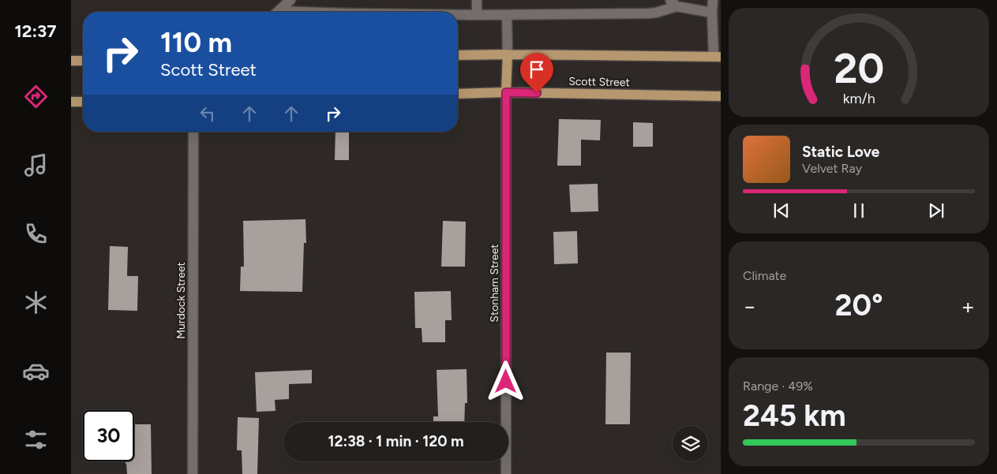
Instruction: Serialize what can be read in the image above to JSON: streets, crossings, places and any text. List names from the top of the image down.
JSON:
{
  "streets": {
    "main road": ["Scott Street"],
    "street": ["Stonham Street", "Murdock Street"]
  },
  "crossings": [
    ["Scott Street", "Stonham Street"]
  ],
  "page": {
    "tabs": "12:37",
    "turn": ["110 m", "Scott Street"],
    "song": ["Static Love", "Velvet Ray"],
    "tile": [
      "Climate",
      ["Range · 49%", "245 km"]
    ],
    "heat": ["−", "20°", "+"],
    "limit": "30",
    "trip": "12:38 · 1 min · 120 m",
    "gauge": ["20", "km/h"]
  }
}
